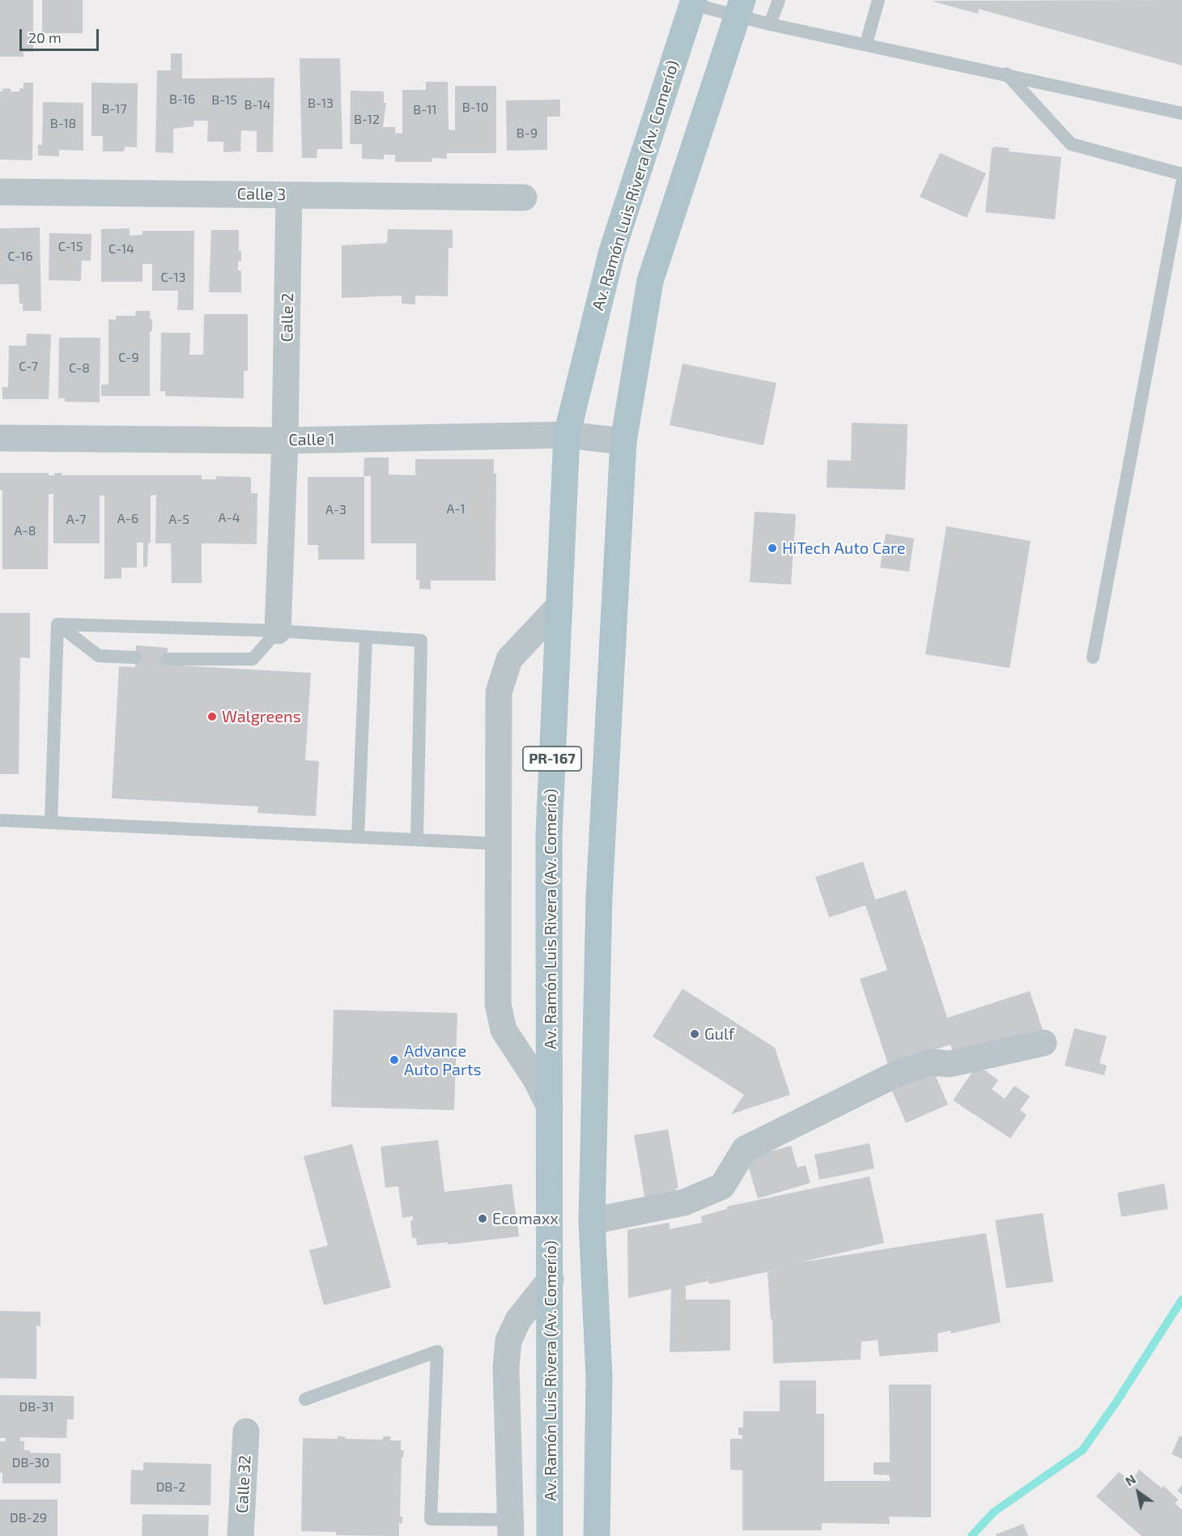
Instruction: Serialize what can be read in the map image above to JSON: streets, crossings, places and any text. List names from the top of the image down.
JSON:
{
  "streets": {
    "main road": ["Av. Ramón Luis Rivera (Av. Comerío)", "PR-167"],
    "street": [
      "Calle 3",
      "Calle 2",
      "Calle 1",
      "Calle 32"
    ]
  },
  "crossings": [
    ["Av. Ramón Luis Rivera (Av. Comerío)", "Calle 1"],
    ["Calle 3", "Calle 2"],
    ["Calle 2", "Calle 1"]
  ],
  "places": [
    "HiTech Auto Care",
    "Walgreens",
    "Gulf",
    "Advance Auto Parts",
    "Ecomaxx"
  ],
  "house_numbers": [
    "B-16",
    "B-15",
    "B-13",
    "B-14",
    "B-10",
    "B-17",
    "B-11",
    "B-12",
    "B-18",
    "B-9",
    "C-15",
    "C-14",
    "C-16",
    "C-13",
    "C-9",
    "C-7",
    "C-8",
    "A-1",
    "A-3",
    "A-4",
    "A-6",
    "A-7",
    "A-5",
    "A-8",
    "DB-31",
    "DB-30",
    "DB-2",
    "DB-29"
  ],
  "scale_bar": "20 m",
  "north": "top left"
}
